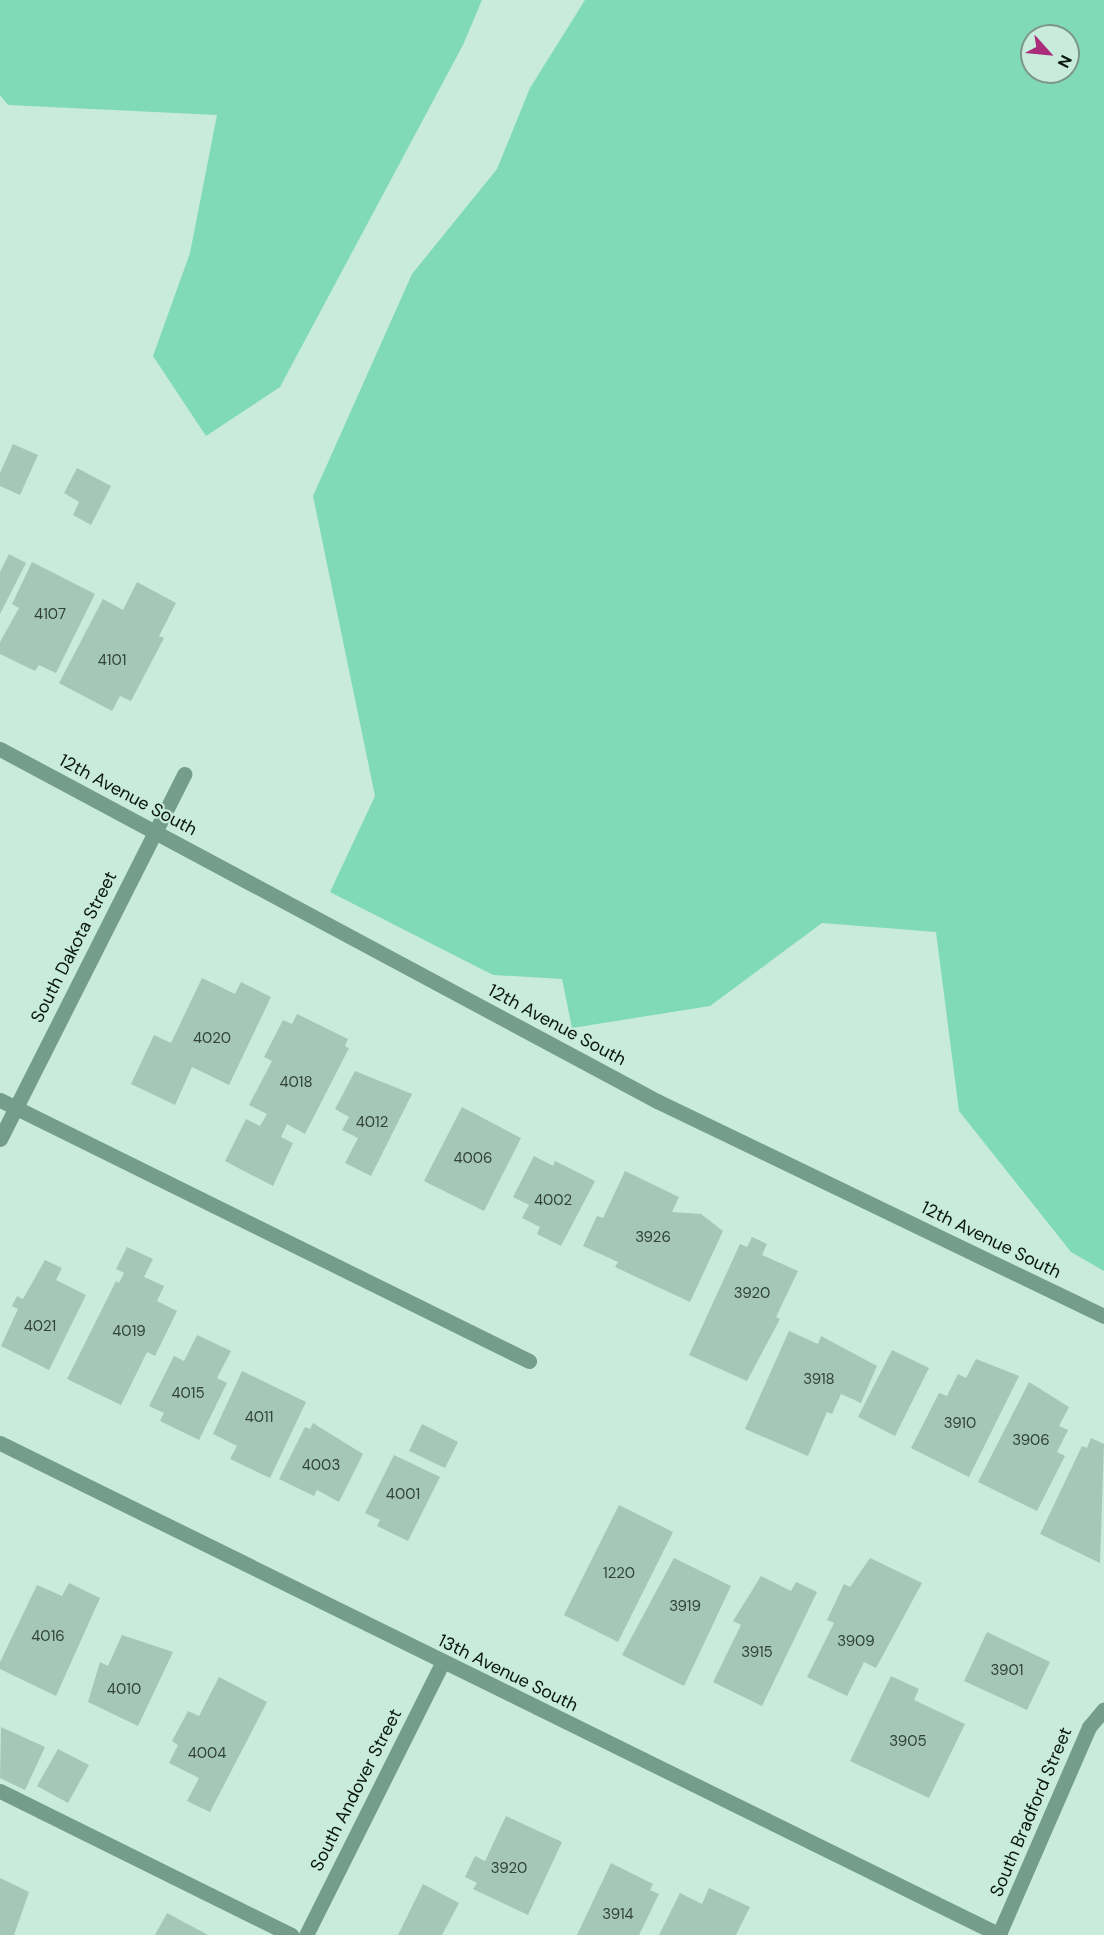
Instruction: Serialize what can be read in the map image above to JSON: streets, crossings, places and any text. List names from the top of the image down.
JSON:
{
  "streets": {
    "street": [
      "12th Avenue South",
      "South Dakota Street",
      "13th Avenue South",
      "South Andover Street",
      "South Bradford Street"
    ]
  },
  "crossings": [
    ["12th Avenue South", "South Dakota Street"],
    ["13th Avenue South", "South Andover Street"],
    ["13th Avenue South", "South Bradford Street"]
  ],
  "house_numbers": [
    "4107",
    "4101",
    "4020",
    "4018",
    "4012",
    "4006",
    "4002",
    "3926",
    "3920",
    "4021",
    "4019",
    "3918",
    "4015",
    "4011",
    "3910",
    "3906",
    "4003",
    "4001",
    "1220",
    "3919",
    "4016",
    "3909",
    "3915",
    "3901",
    "4010",
    "3905",
    "4004",
    "3920",
    "3914"
  ],
  "north": "bottom right"
}
